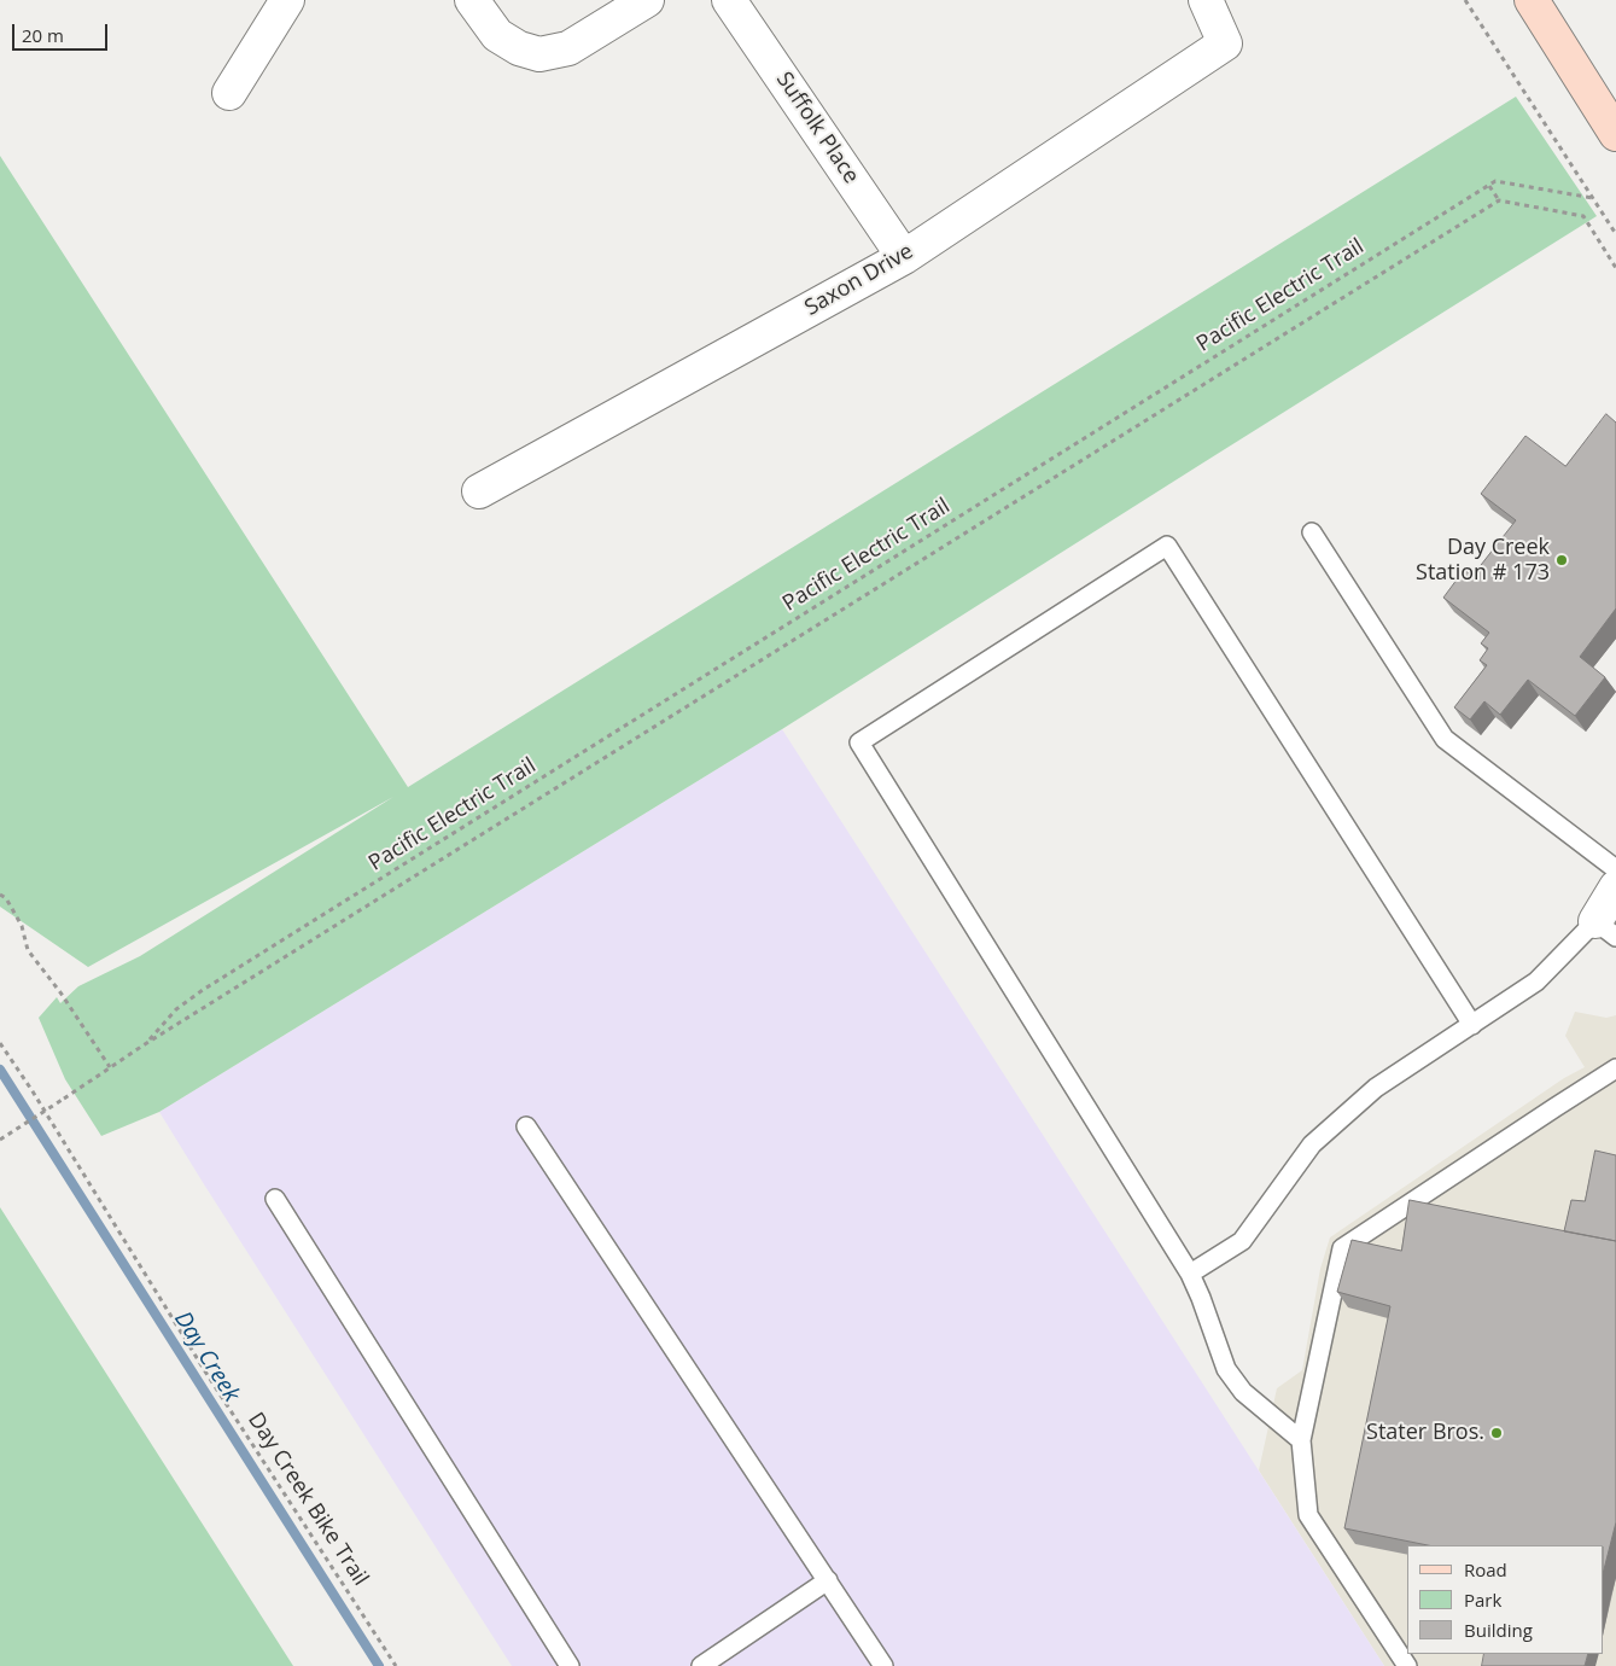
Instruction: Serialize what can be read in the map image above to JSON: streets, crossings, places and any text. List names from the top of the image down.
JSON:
{
  "streets": {
    "street": ["Suffolk Place", "Saxon Drive"],
    "path": ["Pacific Electric Trail", "Day Creek Bike Trail"]
  },
  "crossings": [
    ["Suffolk Place", "Saxon Drive"]
  ],
  "water": ["Day Creek"],
  "places": ["Day Creek Station # 173", "Stater Bros."],
  "legend": ["Road", "Park", "Building"],
  "scale_bar": "20 m"
}
